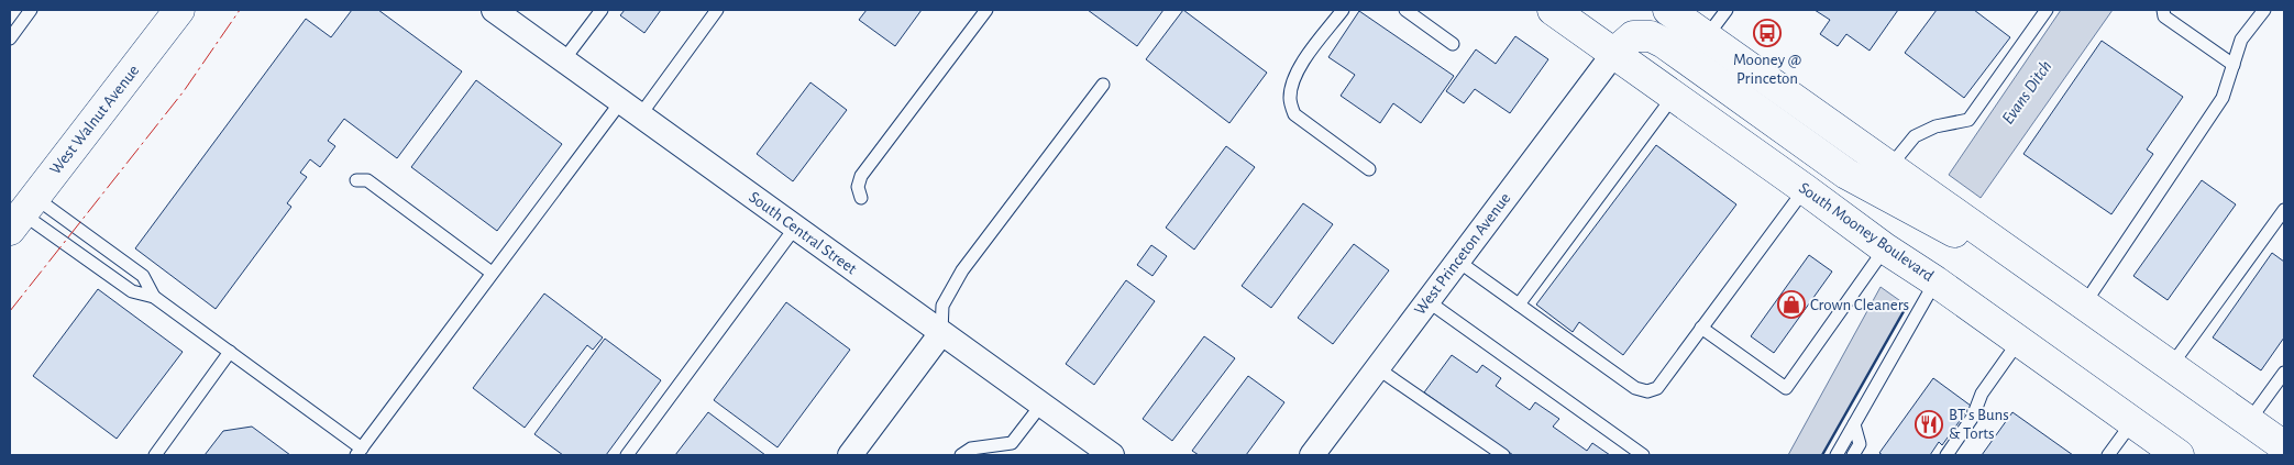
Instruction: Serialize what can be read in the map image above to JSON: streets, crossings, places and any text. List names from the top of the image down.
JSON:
{
  "streets": {
    "main road": ["West Walnut Avenue", "South Mooney Boulevard"],
    "street": ["South Central Street", "West Princeton Avenue"]
  },
  "crossings": [
    ["South Mooney Boulevard", "West Princeton Avenue"]
  ],
  "water": ["Evans Ditch"],
  "places": {
    "bus stop": ["Mooney @ Princeton"],
    "shop": ["Crown Cleaners"],
    "restaurant": ["BT's Buns & Torts"]
  }
}
